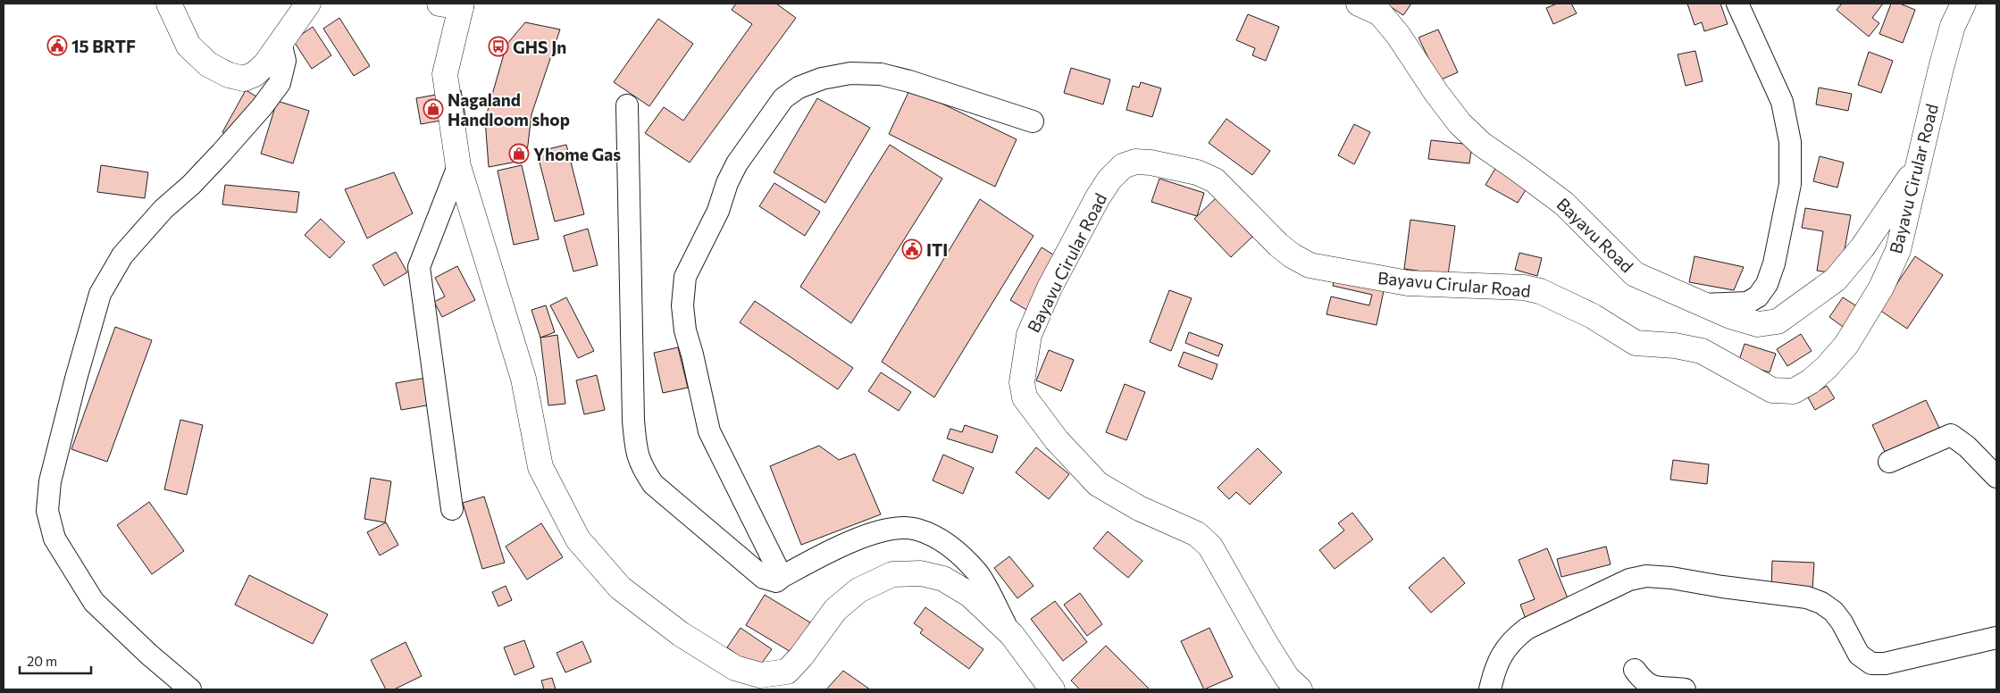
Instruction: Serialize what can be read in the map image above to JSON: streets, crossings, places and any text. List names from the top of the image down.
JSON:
{
  "streets": {
    "main road": ["Bayavu Cirular Road", "Bayavu Road"]
  },
  "crossings": [
    ["Bayavu Cirular Road", "Bayavu Road"]
  ],
  "places": {
    "public building": ["15 BRTF", "ITI"],
    "bus stop": ["GHS Jn"],
    "shop": ["Nagaland Handloom shop", "Yhome Gas"]
  },
  "scale_bar": "20 m"
}
